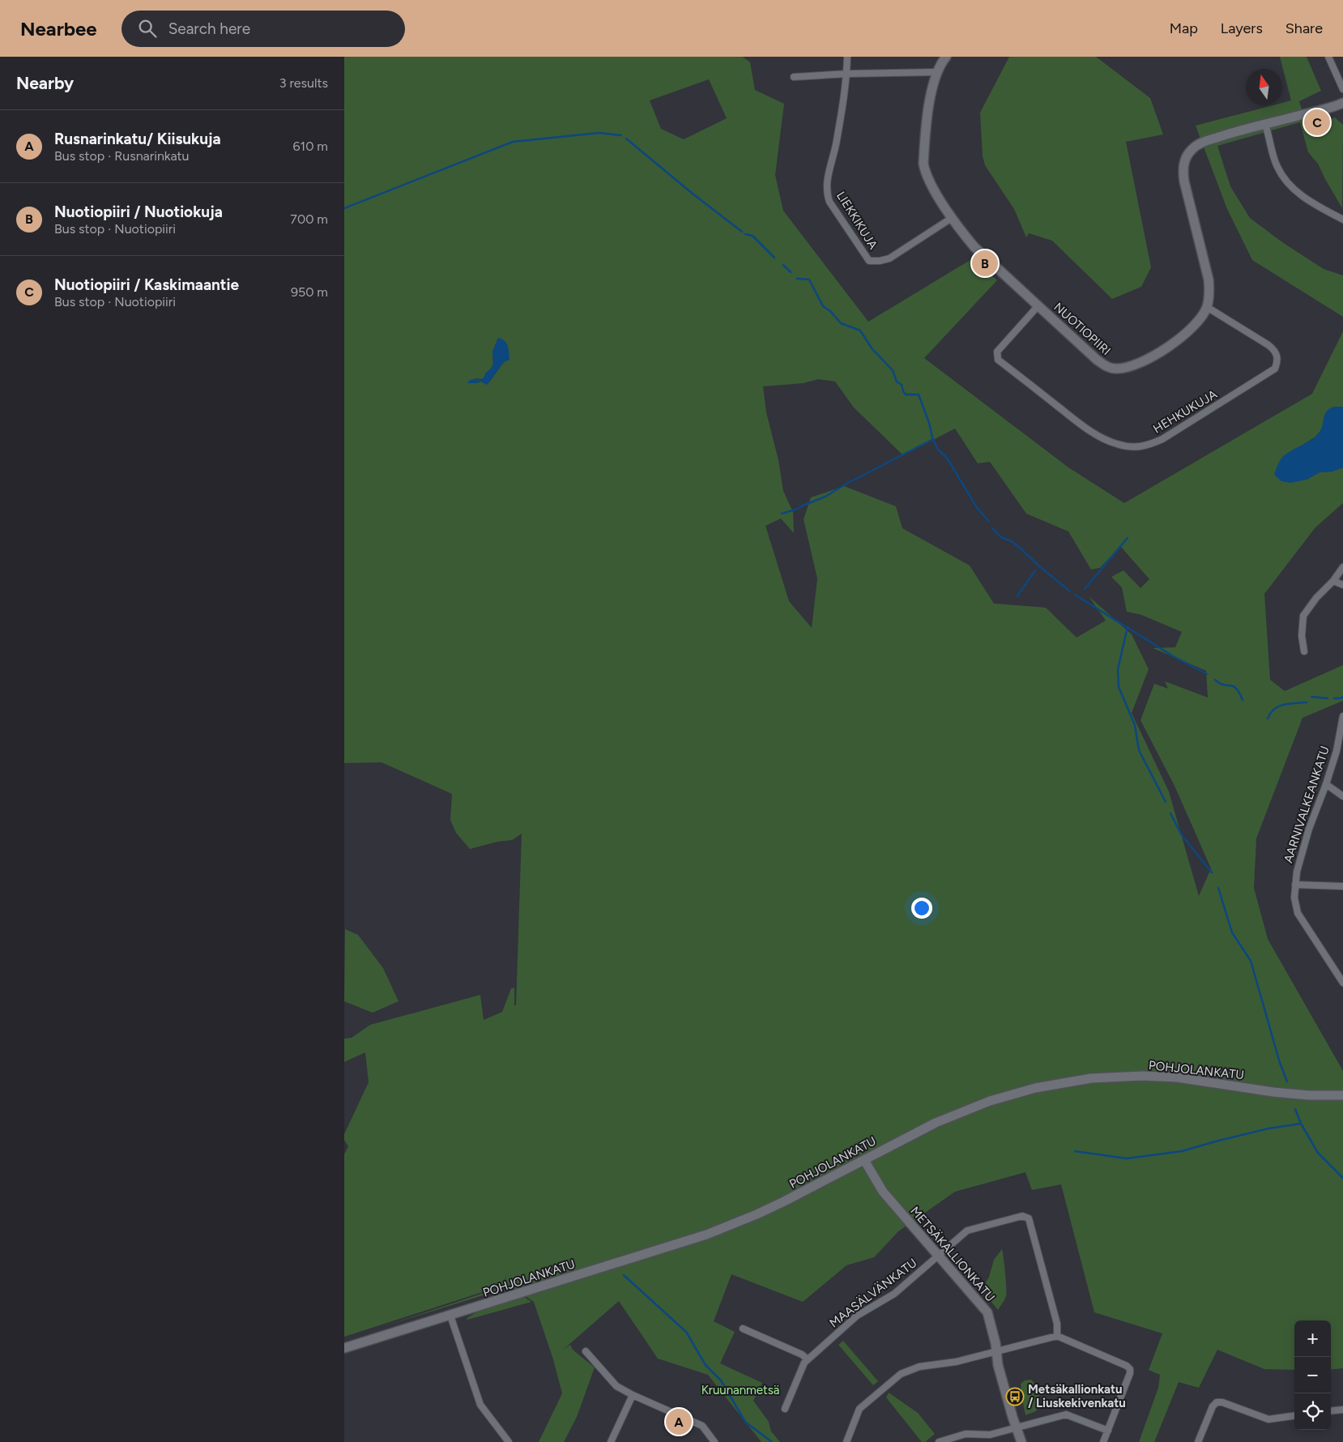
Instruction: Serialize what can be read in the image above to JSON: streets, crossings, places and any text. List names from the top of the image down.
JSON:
{
  "streets": {
    "street": [
      "LIEKKIKUJA",
      "NUOTIOPIIRI",
      "HEHKUKUJA",
      "AARNIVALKEANKATU",
      "POHJOLANKATU",
      "METSÄKALLIONKATU",
      "MAASÄLVÄNKATU"
    ]
  },
  "crossings": [
    ["LIEKKIKUJA", "NUOTIOPIIRI"],
    ["NUOTIOPIIRI", "HEHKUKUJA"],
    ["POHJOLANKATU", "METSÄKALLIONKATU"],
    ["METSÄKALLIONKATU", "MAASÄLVÄNKATU"]
  ],
  "parks": ["Kruunanmetsä"],
  "places": {
    "bus stop": ["Metsäkallionkatu / Liuskekivenkatu"]
  },
  "north": "top",
  "page": {
    "header": "Nearbee",
    "search": "Search here",
    "nav": ["Map", "Layers", "Share"],
    "heading": ["Nearby", "3 results"],
    "pins": ["C", "B", "A"],
    "list": [
      {
        "mark": "A",
        "name": "Rusnarinkatu/ Kiisukuja",
        "note": "Bus stop · Rusnarinkatu",
        "value": "610 m"
      },
      {
        "mark": "B",
        "name": "Nuotiopiiri / Nuotiokuja",
        "note": "Bus stop · Nuotiopiiri",
        "value": "700 m"
      },
      {
        "mark": "C",
        "name": "Nuotiopiiri / Kaskimaantie",
        "note": "Bus stop · Nuotiopiiri",
        "value": "950 m"
      }
    ],
    "map_buttons": ["+", "−"]
  }
}
